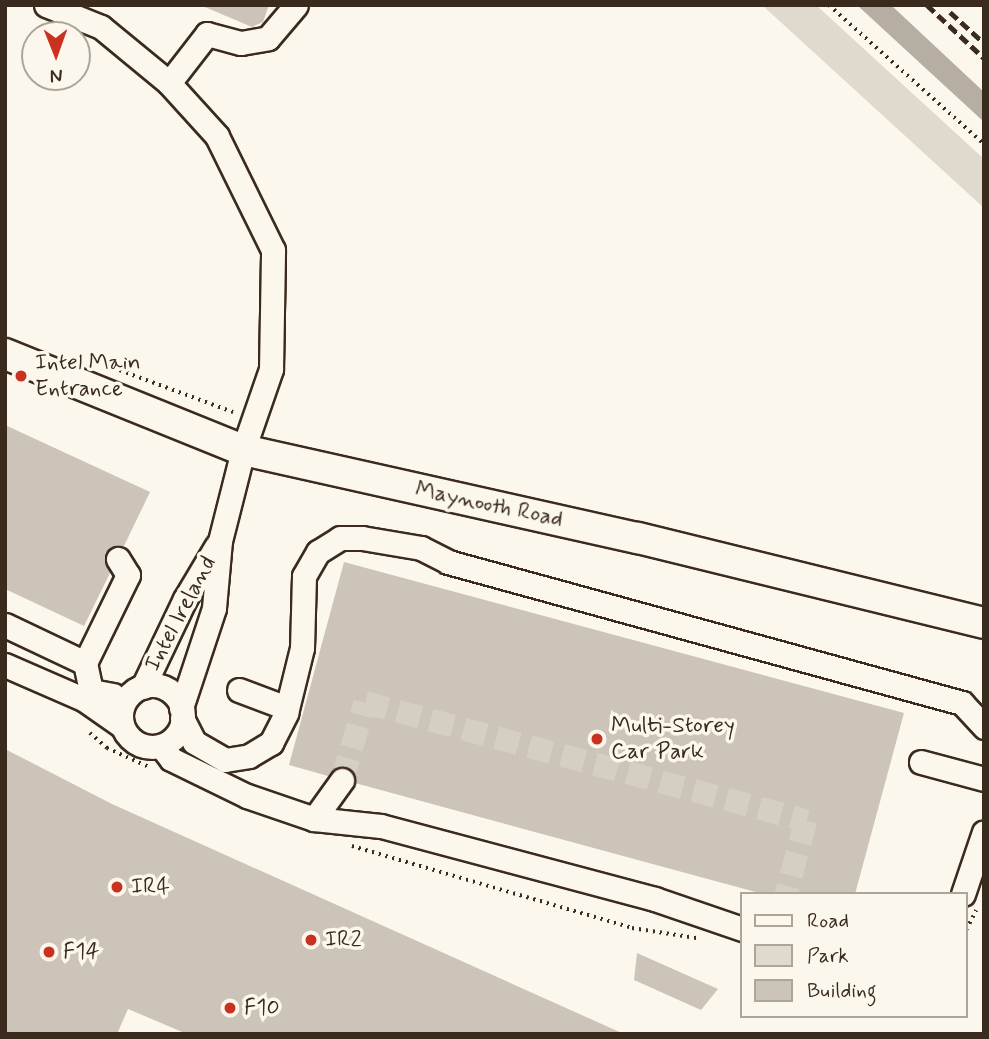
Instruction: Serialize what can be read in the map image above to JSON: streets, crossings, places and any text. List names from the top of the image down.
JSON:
{
  "streets": {
    "main road": ["Maynooth Road"],
    "street": ["Intel Ireland"]
  },
  "crossings": [
    ["Maynooth Road", "Intel Ireland"]
  ],
  "places": [
    "Intel Main Entrance",
    "Multi-Storey Car Park",
    "IR4",
    "IR2",
    "F14",
    "F10"
  ],
  "legend": ["Road", "Park", "Building"],
  "north": "bottom"
}
